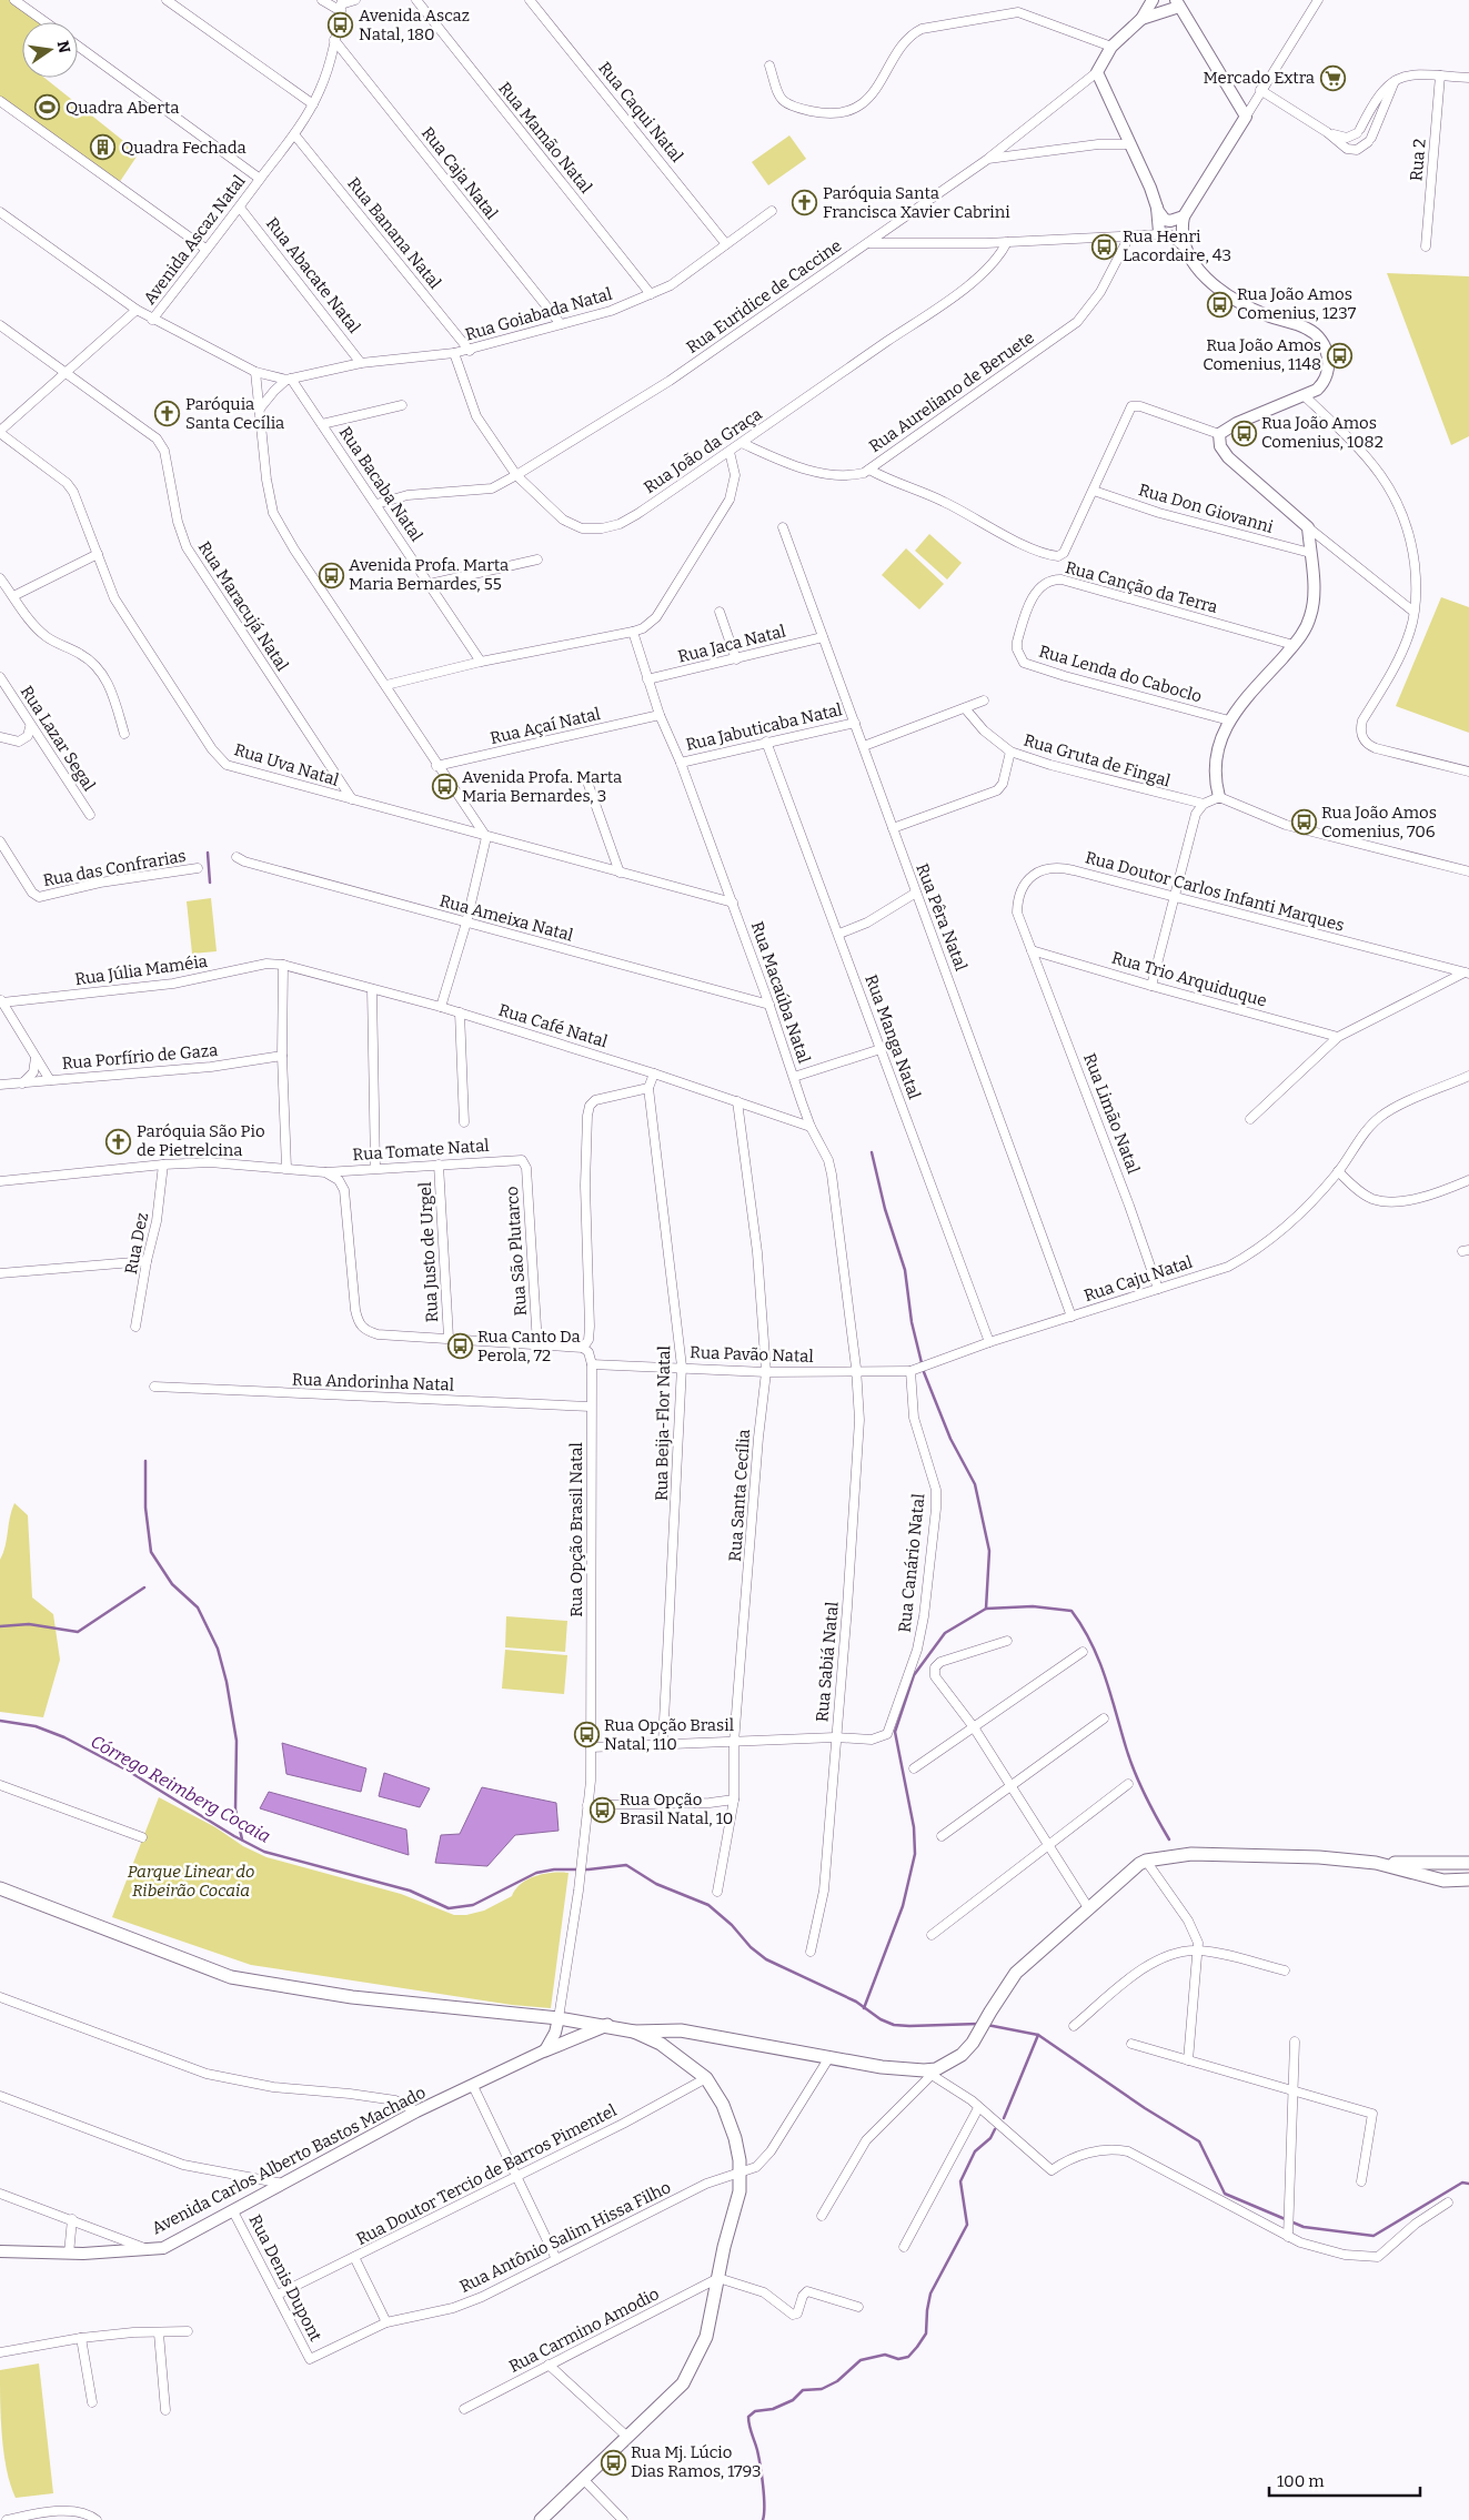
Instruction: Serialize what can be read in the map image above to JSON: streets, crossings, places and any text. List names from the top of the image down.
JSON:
{
  "streets": {
    "street": [
      "Rua Caqui Natal",
      "Rua Mamão Natal",
      "Rua 2",
      "Rua Caja Natal",
      "Rua Banana Natal",
      "Avenida Ascaz Natal",
      "Rua Abacate Natal",
      "Rua Euridice de Caccine",
      "Rua Goiabada Natal",
      "Rua Aureliano de Beruete",
      "Rua João da Graça",
      "Rua Bacaba Natal",
      "Rua Don Giovanni",
      "Rua Canção da Terra",
      "Rua Maracujá Natal",
      "Rua Jaca Natal",
      "Rua Lenda do Caboclo",
      "Rua Açaí Natal",
      "Rua Jabuticaba Natal",
      "Rua Lazar Segal",
      "Rua Gruta de Fingal",
      "Rua Uva Natal",
      "Rua das Confrarias",
      "Rua Doutor Carlos Infanti Marques",
      "Rua Pêra Natal",
      "Rua Ameixa Natal",
      "Rua Júlia Maméia",
      "Rua Trio Arquiduque",
      "Rua Macaúba Natal",
      "Rua Café Natal",
      "Rua Manga Natal",
      "Rua Porfírio de Gaza",
      "Rua Limão Natal",
      "Rua Tomate Natal",
      "Rua Dez",
      "Rua São Plutarco",
      "Rua Justo de Urgel",
      "Rua Caju Natal",
      "Rua Pavão Natal",
      "Rua Andorinha Natal",
      "Rua Beija-Flor Natal",
      "Rua Santa Cecília",
      "Rua Opção Brasil Natal",
      "Rua Canário Natal",
      "Rua Sabiá Natal",
      "Avenida Carlos Alberto Bastos Machado",
      "Rua Doutor Tercio de Barros Pimentel",
      "Rua Antônio Salim Hissa Filho",
      "Rua Denis Dupont",
      "Rua Carmino Amodio"
    ]
  },
  "crossings": [
    ["Rua Caqui Natal", "Rua Goiabada Natal"],
    ["Rua Mamão Natal", "Rua Goiabada Natal"],
    ["Rua Caja Natal", "Avenida Ascaz Natal"],
    ["Rua Caja Natal", "Rua Goiabada Natal"],
    ["Rua Banana Natal", "Avenida Ascaz Natal"],
    ["Rua Banana Natal", "Rua Goiabada Natal"],
    ["Avenida Ascaz Natal", "Rua Abacate Natal"],
    ["Avenida Ascaz Natal", "Rua Goiabada Natal"],
    ["Avenida Ascaz Natal", "Rua Maracujá Natal"],
    ["Avenida Ascaz Natal", "Rua Uva Natal"],
    ["Rua Abacate Natal", "Rua Goiabada Natal"],
    ["Rua Euridice de Caccine", "Rua João da Graça"],
    ["Rua Euridice de Caccine", "Rua Bacaba Natal"],
    ["Rua Goiabada Natal", "Rua João da Graça"],
    ["Rua Goiabada Natal", "Rua Bacaba Natal"],
    ["Rua Aureliano de Beruete", "Rua João da Graça"],
    ["Rua Canção da Terra", "Rua Lenda do Caboclo"],
    ["Rua Maracujá Natal", "Rua Uva Natal"],
    ["Rua Jaca Natal", "Rua Pêra Natal"],
    ["Rua Jaca Natal", "Rua Macaúba Natal"],
    ["Rua Açaí Natal", "Rua Macaúba Natal"],
    ["Rua Jabuticaba Natal", "Rua Pêra Natal"],
    ["Rua Jabuticaba Natal", "Rua Macaúba Natal"],
    ["Rua Jabuticaba Natal", "Rua Manga Natal"],
    ["Rua Uva Natal", "Rua Macaúba Natal"],
    ["Rua Doutor Carlos Infanti Marques", "Rua Trio Arquiduque"],
    ["Rua Doutor Carlos Infanti Marques", "Rua Limão Natal"],
    ["Rua Pêra Natal", "Rua Caju Natal"],
    ["Rua Ameixa Natal", "Rua Macaúba Natal"],
    ["Rua Júlia Maméia", "Rua Café Natal"],
    ["Rua Trio Arquiduque", "Rua Limão Natal"],
    ["Rua Macaúba Natal", "Rua Café Natal"],
    ["Rua Macaúba Natal", "Rua Pavão Natal"],
    ["Rua Macaúba Natal", "Rua Sabiá Natal"],
    ["Rua Café Natal", "Rua Beija-Flor Natal"],
    ["Rua Café Natal", "Rua Santa Cecília"],
    ["Rua Manga Natal", "Rua Caju Natal"],
    ["Rua Limão Natal", "Rua Caju Natal"],
    ["Rua Tomate Natal", "Rua Dez"],
    ["Rua Tomate Natal", "Rua São Plutarco"],
    ["Rua Tomate Natal", "Rua Justo de Urgel"],
    ["Rua Caju Natal", "Rua Pavão Natal"],
    ["Rua Caju Natal", "Rua Canário Natal"],
    ["Rua Pavão Natal", "Rua Beija-Flor Natal"],
    ["Rua Pavão Natal", "Rua Santa Cecília"],
    ["Rua Pavão Natal", "Rua Opção Brasil Natal"],
    ["Rua Pavão Natal", "Rua Canário Natal"],
    ["Rua Pavão Natal", "Rua Sabiá Natal"],
    ["Rua Andorinha Natal", "Rua Opção Brasil Natal"],
    ["Rua Beija-Flor Natal", "Rua Canário Natal"],
    ["Rua Santa Cecília", "Rua Canário Natal"],
    ["Rua Opção Brasil Natal", "Rua Canário Natal"],
    ["Rua Canário Natal", "Rua Sabiá Natal"],
    ["Avenida Carlos Alberto Bastos Machado", "Rua Denis Dupont"],
    ["Rua Doutor Tercio de Barros Pimentel", "Rua Denis Dupont"],
    ["Rua Antônio Salim Hissa Filho", "Rua Denis Dupont"]
  ],
  "water": ["Córrego Reimberg Cocaia"],
  "parks": ["Parque Linear do Ribeirão Cocaia"],
  "places": {
    "bus stop": [
      "Avenida Ascaz Natal, 180",
      "Rua Henri Lacordaire, 43",
      "Rua João Amos Comenius, 1237",
      "Rua João Amos Comenius, 1148",
      "Rua João Amos Comenius, 1082",
      "Avenida Profa. Marta Maria Bernardes, 55",
      "Avenida Profa. Marta Maria Bernardes, 3",
      "Rua João Amos Comenius, 706",
      "Rua Canto Da Perola, 72",
      "Rua Opção Brasil Natal, 110",
      "Rua Opção Brasil Natal, 10",
      "Rua Mj. Lúcio Dias Ramos, 1793"
    ],
    "supermarket": ["Mercado Extra"],
    "sports": ["Quadra Aberta"],
    "building": ["Quadra Fechada"],
    "church": ["Paróquia Santa Francisca Xavier Cabrini", "Paróquia Santa Cecília", "Paróquia São Pio de Pietrelcina"]
  },
  "scale_bar": "100 m",
  "north": "right"
}
